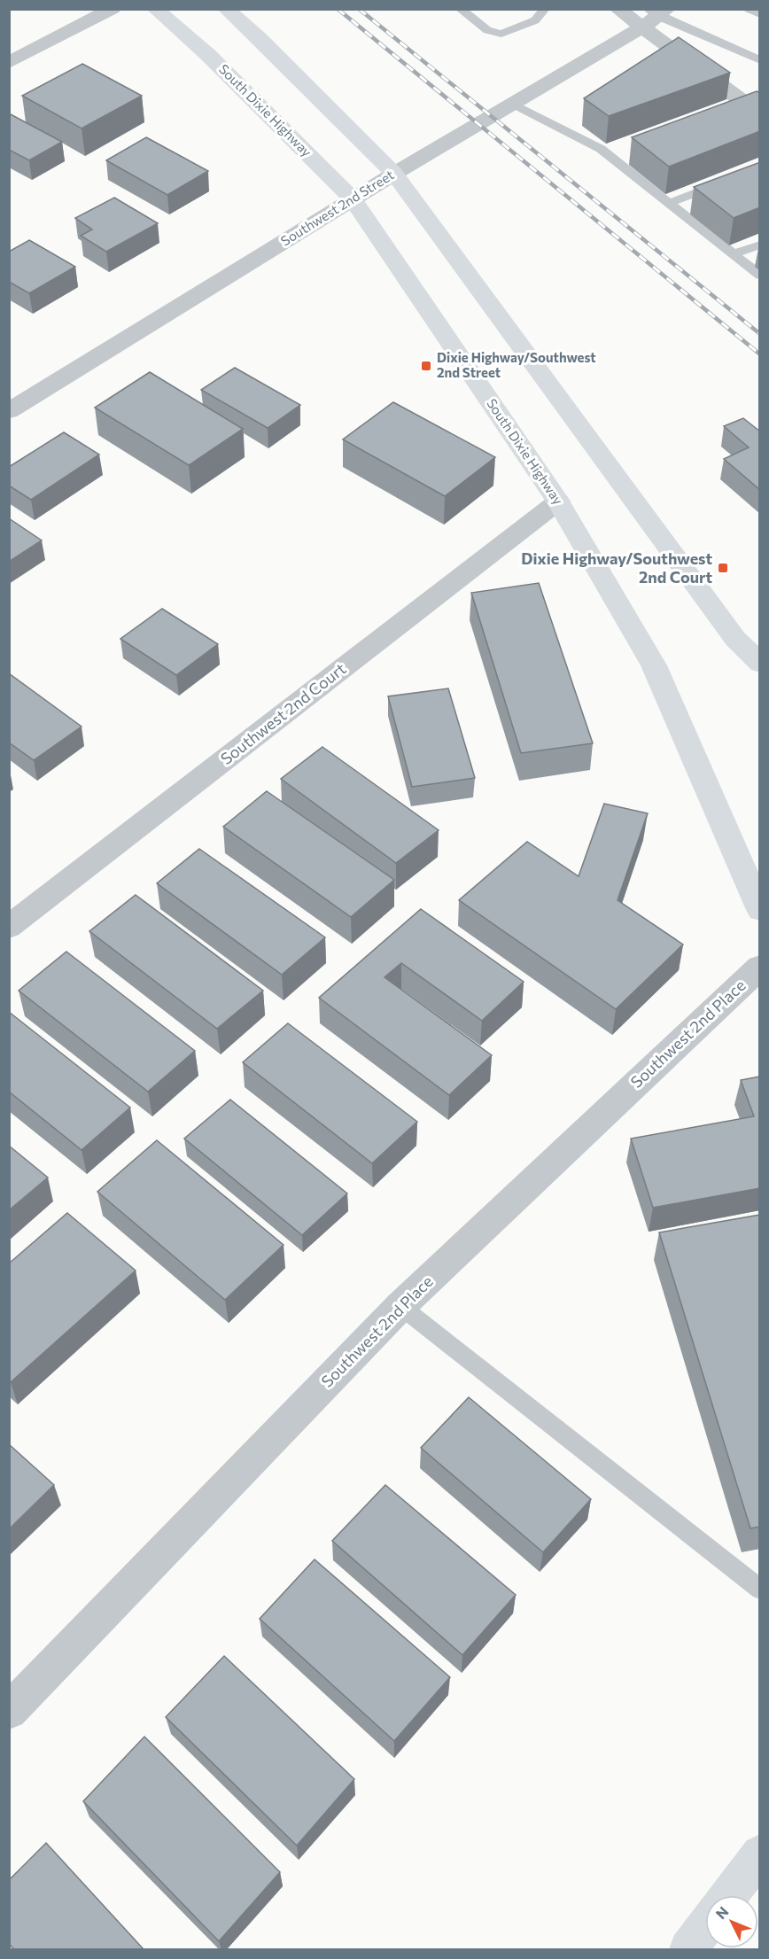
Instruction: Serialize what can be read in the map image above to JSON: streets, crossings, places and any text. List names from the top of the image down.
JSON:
{
  "streets": {
    "main road": ["South Dixie Highway"],
    "street": ["Southwest 2nd Street", "Southwest 2nd Court", "Southwest 2nd Place"]
  },
  "crossings": [
    ["South Dixie Highway", "Southwest 2nd Street"],
    ["South Dixie Highway", "Southwest 2nd Court"]
  ],
  "places": {
    "transit": ["Dixie Highway/Southwest 2nd Street", "Dixie Highway/Southwest 2nd Court"]
  },
  "north": "top left"
}
